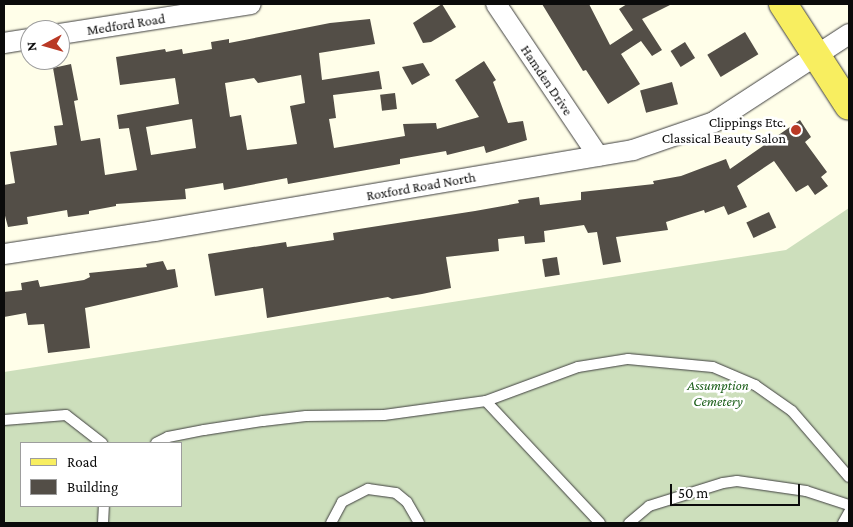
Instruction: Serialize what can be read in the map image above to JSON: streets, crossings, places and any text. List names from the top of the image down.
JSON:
{
  "streets": {
    "street": ["Medford Road", "Hamden Drive", "Roxford Road North"]
  },
  "crossings": [
    ["Hamden Drive", "Roxford Road North"]
  ],
  "parks": ["Assumption Cemetery"],
  "places": ["Clippings Etc. Classical Beauty Salon"],
  "legend": ["Road", "Building"],
  "scale_bar": "50 m",
  "north": "left"
}
